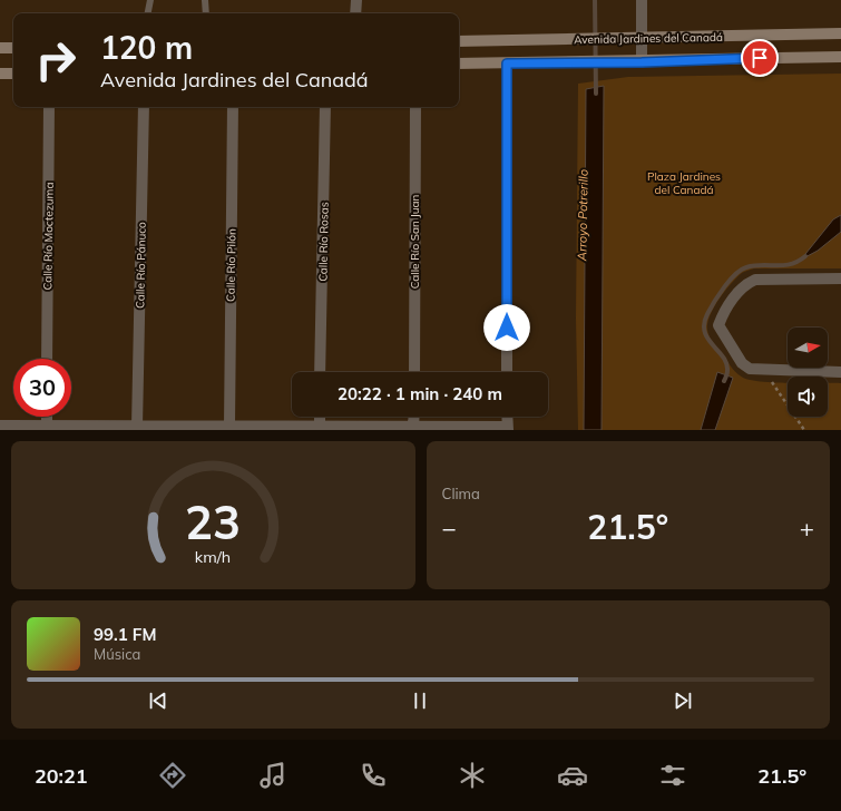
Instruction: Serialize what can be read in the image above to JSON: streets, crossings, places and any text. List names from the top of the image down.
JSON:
{
  "streets": {
    "street": [
      "Avenida Jardines del Canadá",
      "Calle Río Moctezuma",
      "Calle Río Rosas",
      "Calle Río San Juan",
      "Calle Río Pánuco",
      "Calle Río Pilón"
    ]
  },
  "water": ["Arroyo Potrerillo"],
  "parks": ["Plaza Jardines del Canadá"],
  "north": "right",
  "page": {
    "turn": ["120 m", "Avenida Jardines del Canadá"],
    "limit": "30",
    "trip": "20:22 · 1 min · 240 m",
    "tile": "Clima",
    "heat": ["−", "21.5°", "+"],
    "song": ["99.1 FM", "Música"],
    "tabs": ["20:21", "21.5°"],
    "gauge": ["23", "km/h"]
  }
}
